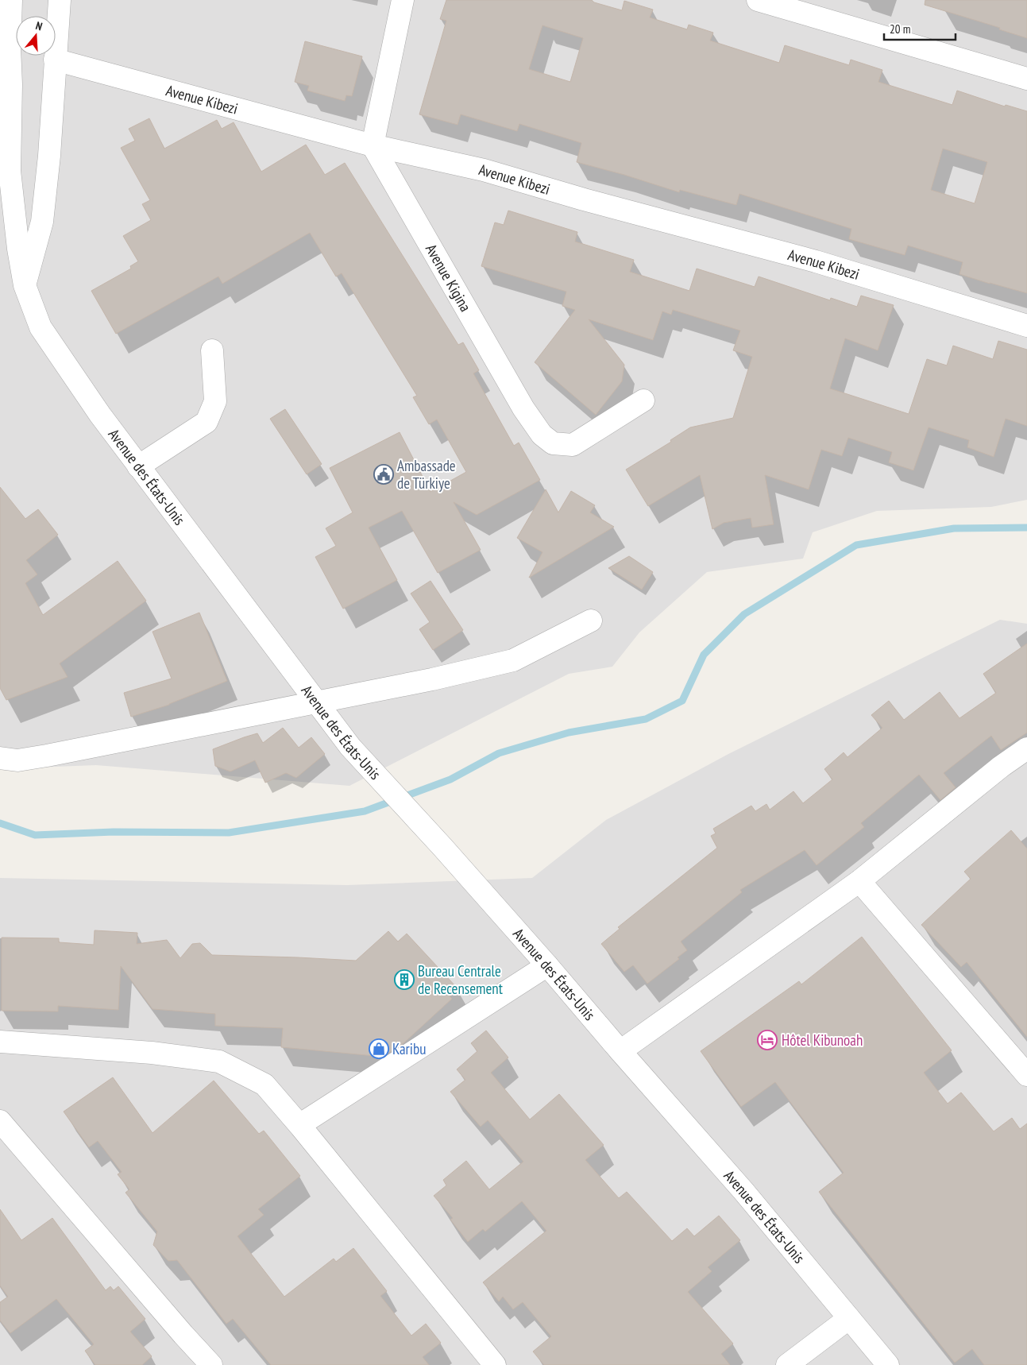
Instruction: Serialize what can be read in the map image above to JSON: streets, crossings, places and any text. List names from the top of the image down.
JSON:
{
  "streets": {
    "street": ["Avenue Kibezi", "Avenue Kigina", "Avenue des États-Unis"]
  },
  "crossings": [
    ["Avenue Kibezi", "Avenue Kigina"]
  ],
  "places": {
    "public building": ["Ambassade de Türkiye"],
    "building": ["Bureau Centrale de Recensement"],
    "hotel": ["Hôtel Kibunoah"],
    "shop": ["Karibu"]
  },
  "scale_bar": "20 m",
  "north": "top"
}
